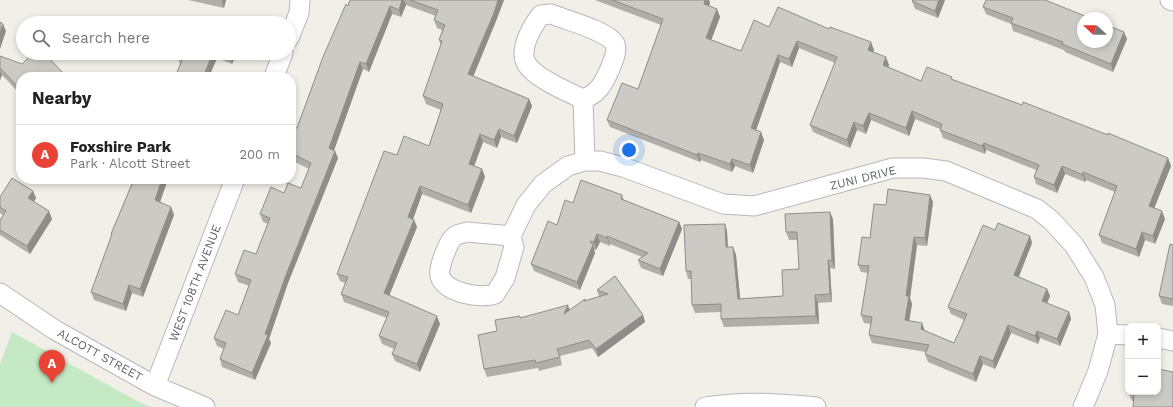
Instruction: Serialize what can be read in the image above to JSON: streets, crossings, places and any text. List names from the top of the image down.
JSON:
{
  "streets": {
    "street": ["ZUNI DRIVE", "WEST 108TH AVENUE", "ALCOTT STREET"]
  },
  "crossings": [
    ["WEST 108TH AVENUE", "ALCOTT STREET"]
  ],
  "north": "left",
  "page": {
    "search": "Search here",
    "heading": "Nearby",
    "list": [
      {
        "mark": "A",
        "name": "Foxshire Park",
        "note": "Park · Alcott Street",
        "value": "200 m"
      }
    ],
    "map_buttons": ["+", "−"],
    "pins": "A"
  }
}
